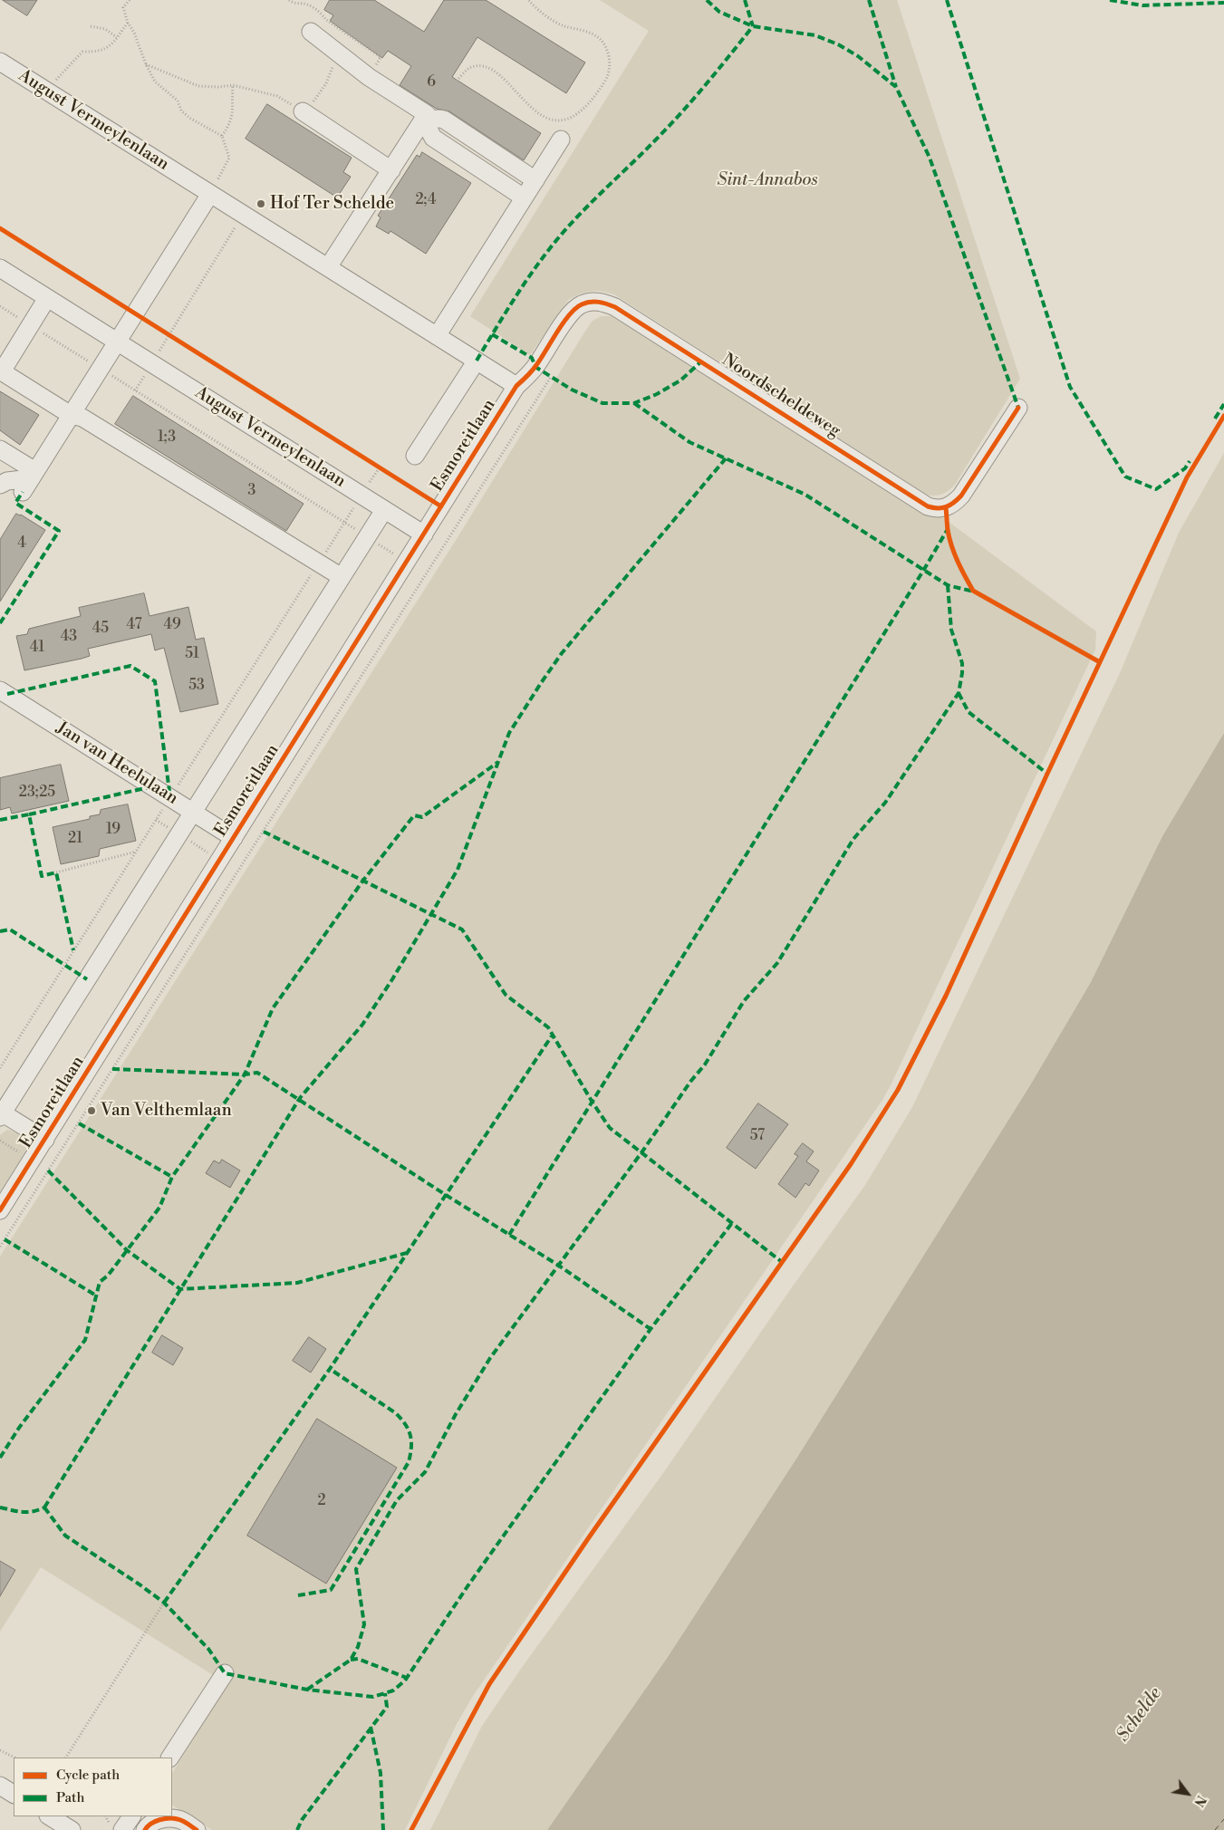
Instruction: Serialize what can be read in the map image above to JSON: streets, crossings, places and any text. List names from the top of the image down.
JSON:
{
  "streets": {
    "street": [
      "August Vermeylenlaan",
      "Noordscheldeweg",
      "Esmoreitlaan",
      "Jan van Heelulaan"
    ]
  },
  "crossings": [
    ["August Vermeylenlaan", "Noordscheldeweg"],
    ["August Vermeylenlaan", "Esmoreitlaan"],
    ["Noordscheldeweg", "Esmoreitlaan"],
    ["Esmoreitlaan", "Jan van Heelulaan"]
  ],
  "water": ["Schelde"],
  "parks": ["Sint-Annabos"],
  "places": ["Hof Ter Schelde", "Van Velthemlaan"],
  "house_numbers": [
    "6",
    "2;4",
    "1;3",
    "3",
    "4",
    "47",
    "49",
    "45",
    "43",
    "41",
    "51",
    "53",
    "23;25",
    "19",
    "21",
    "57",
    "2"
  ],
  "legend": ["Cycle path", "Path"],
  "north": "bottom right"
}
